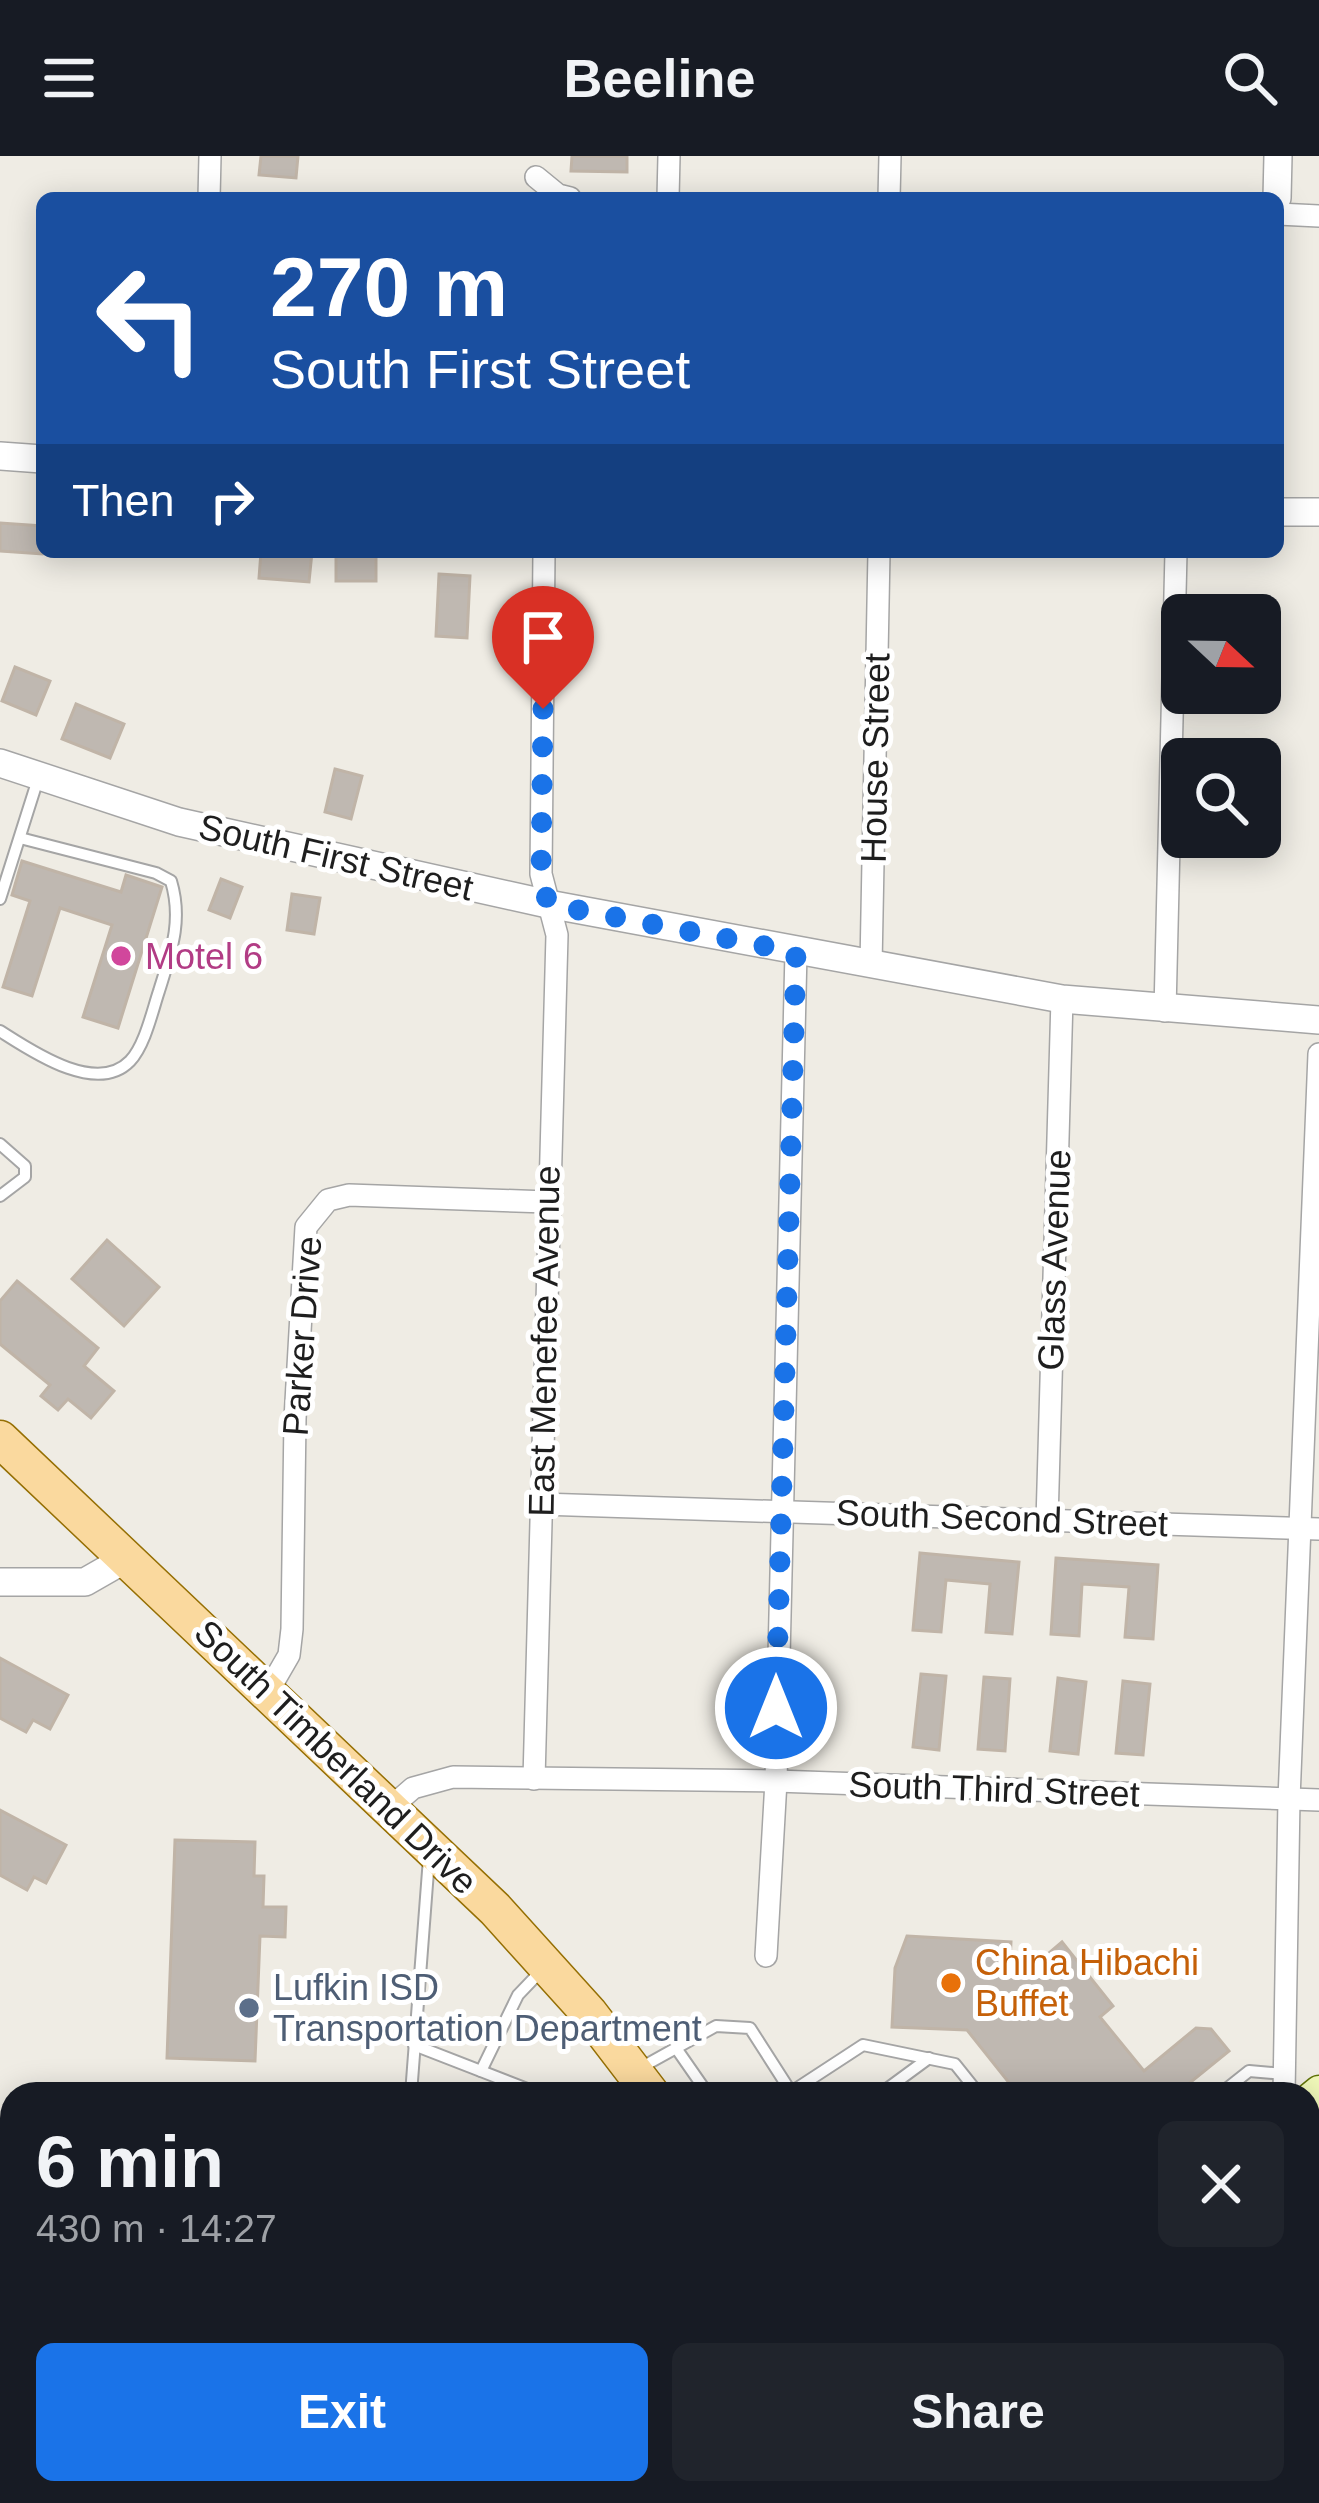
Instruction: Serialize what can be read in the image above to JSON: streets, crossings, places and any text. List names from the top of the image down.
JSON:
{
  "streets": {
    "main road": ["South Timberland Drive"],
    "street": [
      "House Street",
      "South First Street",
      "Glass Avenue",
      "Parker Drive",
      "East Menefee Avenue",
      "South Second Street",
      "South Third Street"
    ]
  },
  "crossings": [
    ["House Street", "South First Street"],
    ["South First Street", "Glass Avenue"],
    ["South First Street", "East Menefee Avenue"],
    ["Glass Avenue", "South Second Street"],
    ["Parker Drive", "East Menefee Avenue"],
    ["Parker Drive", "South Timberland Drive"],
    ["East Menefee Avenue", "South Second Street"],
    ["East Menefee Avenue", "South Third Street"],
    ["South Timberland Drive", "South Third Street"]
  ],
  "places": ["Motel 6", "China Hibachi Buffet", "Lufkin ISD Transportation Department"],
  "north": "right",
  "page": {
    "header": "Beeline",
    "turn": ["270 m", "South First Street"],
    "then": "Then",
    "heading": ["6 min", "430 m · 14:27"],
    "buttons": ["Exit", "Share"]
  }
}
